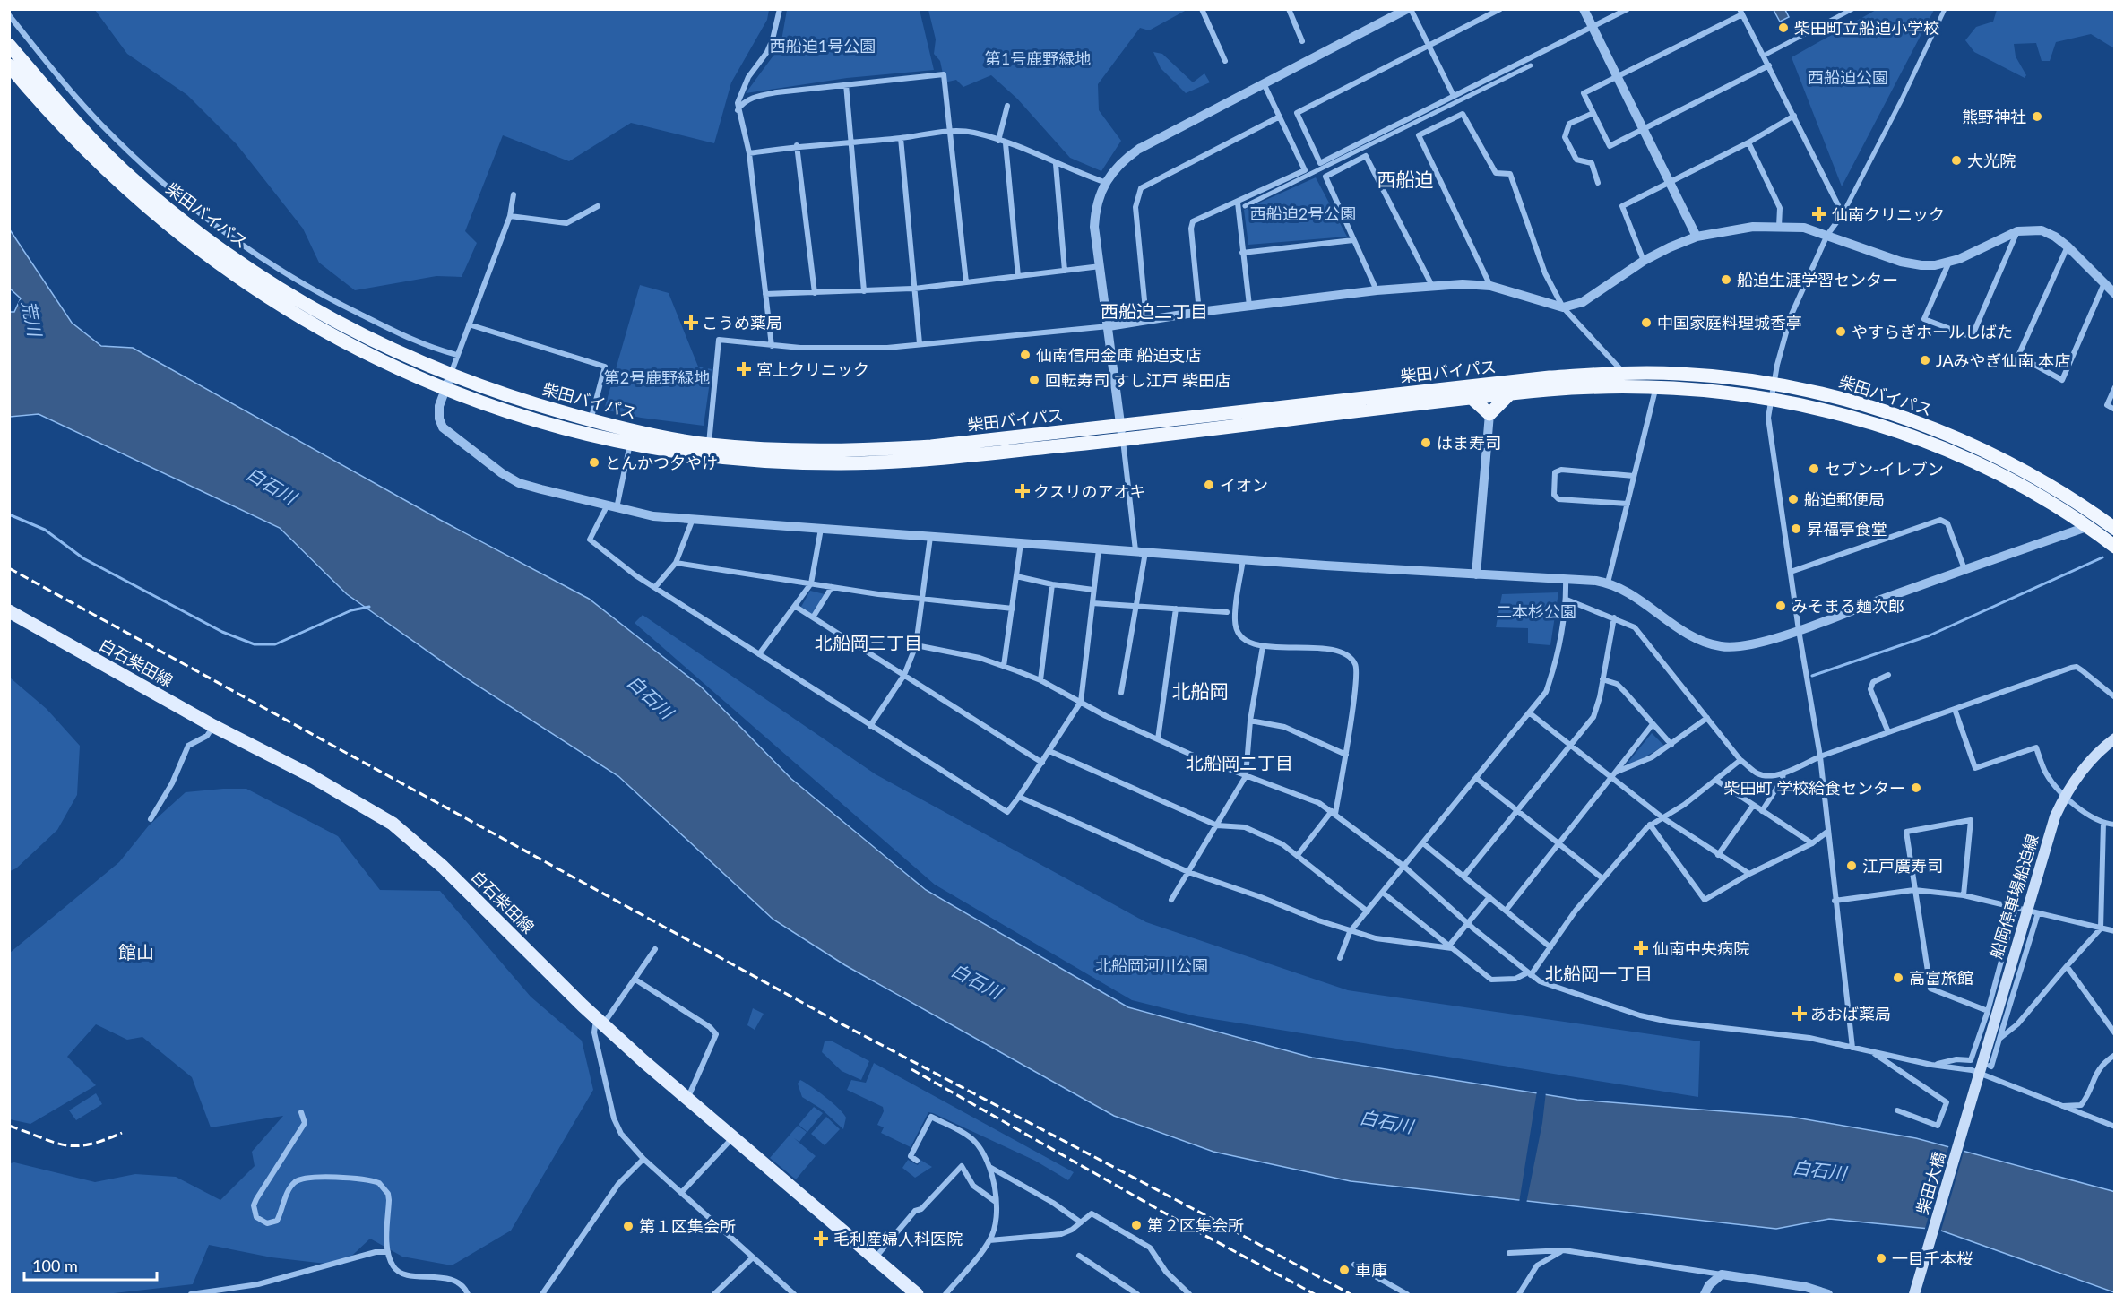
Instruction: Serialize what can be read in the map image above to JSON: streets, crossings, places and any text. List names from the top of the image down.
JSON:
{
  "streets": {
    "highway": ["柴田バイパス"],
    "main road": ["白石柴田線", "船岡停車場船迫線", "柴田大橋"]
  },
  "crossings": [
    ["船岡停車場船迫線", "柴田大橋"]
  ],
  "districts": [
    "西船迫",
    "西船迫二丁目",
    "北船岡三丁目",
    "北船岡",
    "北船岡二丁目",
    "館山",
    "北船岡一丁目"
  ],
  "water": ["荒川", "白石川"],
  "parks": [
    "西船迫1号公園",
    "第1号鹿野緑地",
    "西船迫公園",
    "西船迫2号公園",
    "第2号鹿野緑地",
    "二本杉公園",
    "北船岡河川公園"
  ],
  "places": {
    "other": [
      "柴田町立船迫小学校",
      "熊野神社",
      "大光院",
      "船迫生涯学習センター",
      "中国家庭料理城香亭",
      "やすらぎホールしばた",
      "仙南信用金庫 船迫支店",
      "JAみやぎ仙南 本店",
      "回転寿司 すし江戸 柴田店",
      "はま寿司",
      "とんかつ夕やけ",
      "セブン-イレブン",
      "イオン",
      "船迫郵便局",
      "昇福亭食堂",
      "みそまる麺次郎",
      "柴田町 学校給食センター",
      "江戸廣寿司",
      "高富旅館",
      "第２区集会所",
      "第１区集会所",
      "一目千本桜",
      "車庫"
    ],
    "health": [
      "仙南クリニック",
      "こうめ薬局",
      "宮上クリニック",
      "クスリのアオキ",
      "仙南中央病院",
      "あおば薬局",
      "毛利産婦人科医院"
    ]
  },
  "scale_bar": "100 m"
}
